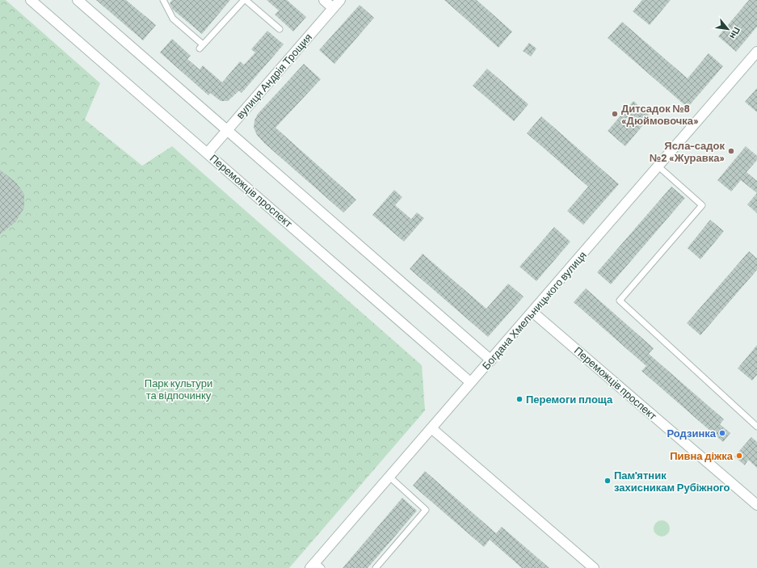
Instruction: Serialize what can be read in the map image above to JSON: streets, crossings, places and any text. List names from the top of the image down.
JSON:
{
  "streets": {
    "street": ["вулиця Андрія Трощия", "Переможців проспект", "Богдана Хмельницького вулиця"]
  },
  "crossings": [
    ["вулиця Андрія Трощия", "Переможців проспект"],
    ["Переможців проспект", "Богдана Хмельницького вулиця"]
  ],
  "parks": ["Парк культури та відпочинку"],
  "places": [
    "Дитсадок №8 «Дюймовочка»",
    "Ясла-садок №2 «Журавка»",
    "Перемоги площа",
    "Родзинка",
    "Пивна діжка",
    "Пам'ятник захисникам Рубіжного"
  ],
  "north": "bottom right"
}
